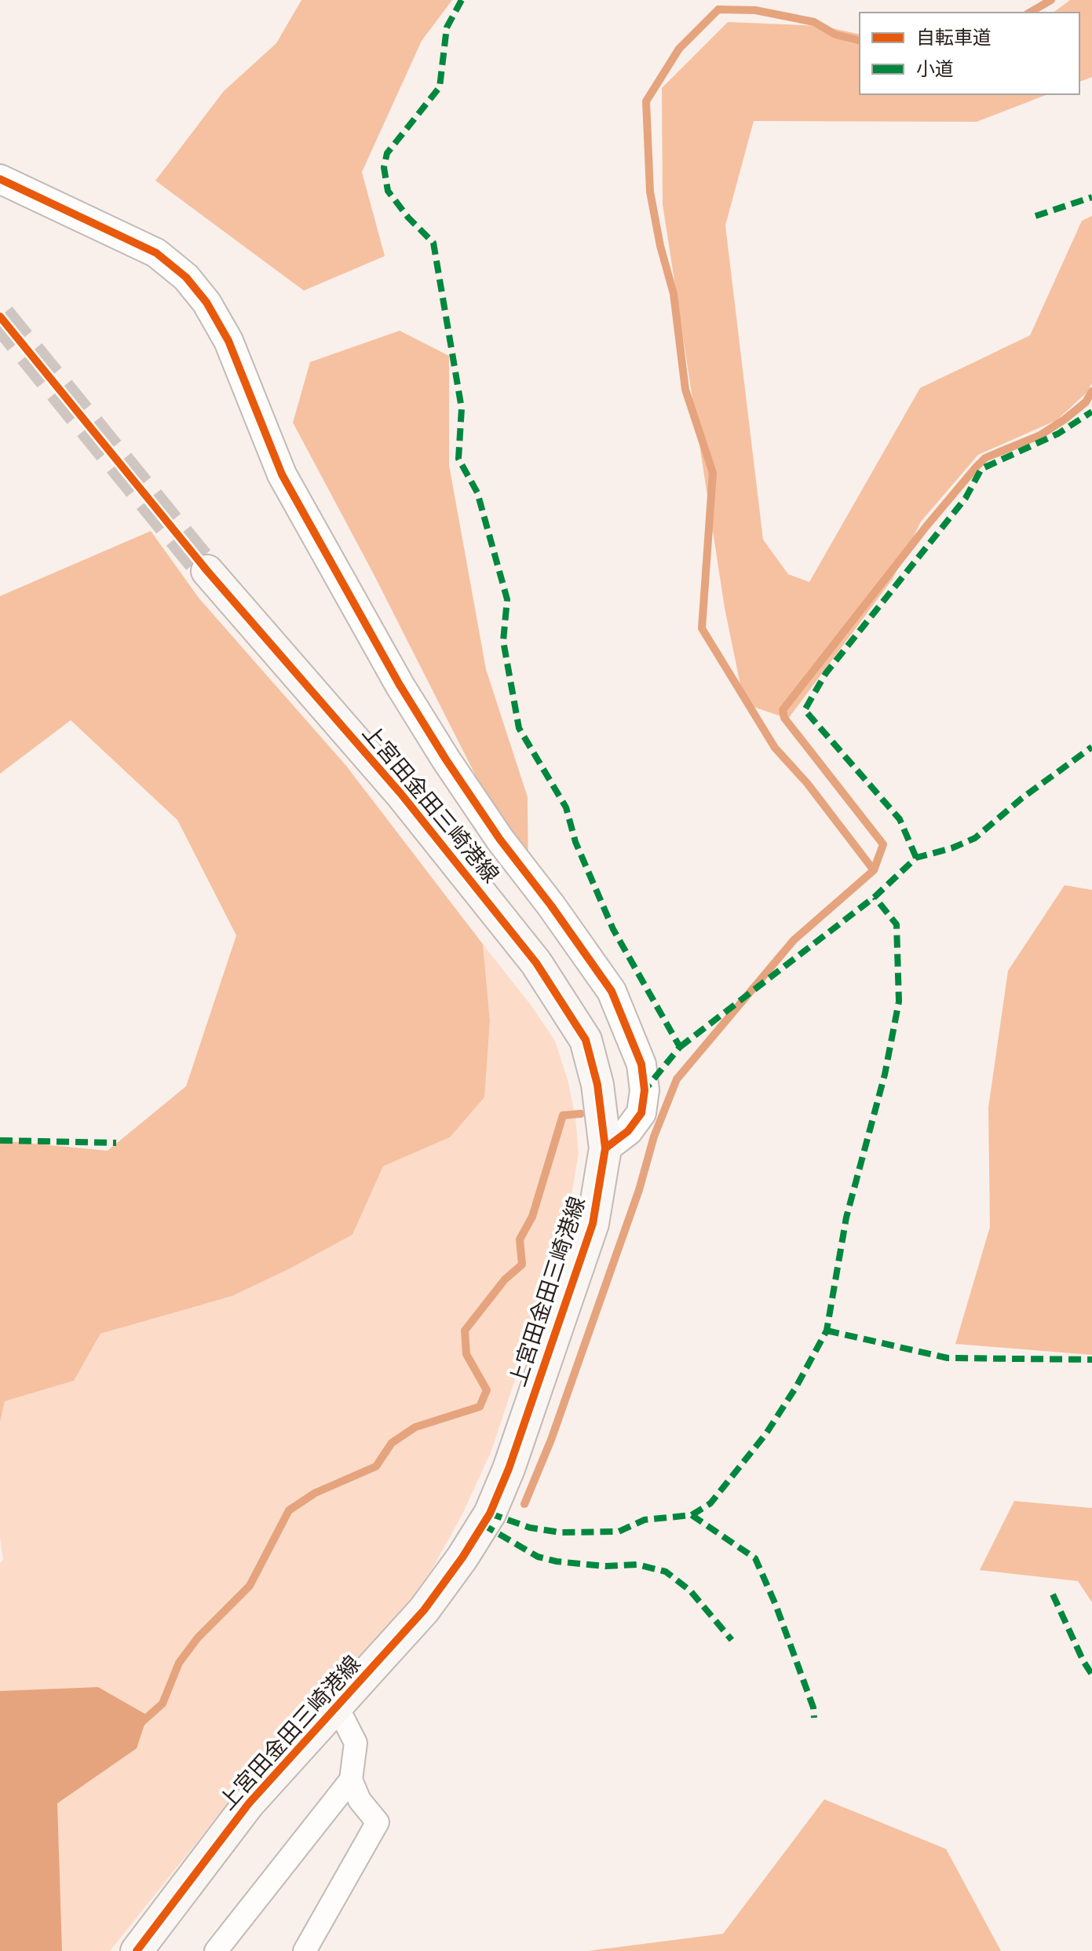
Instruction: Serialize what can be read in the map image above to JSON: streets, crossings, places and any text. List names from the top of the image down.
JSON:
{
  "streets": {
    "main road": ["上宮田金田三崎港線"]
  },
  "legend": ["自転車道", "小道"]
}
